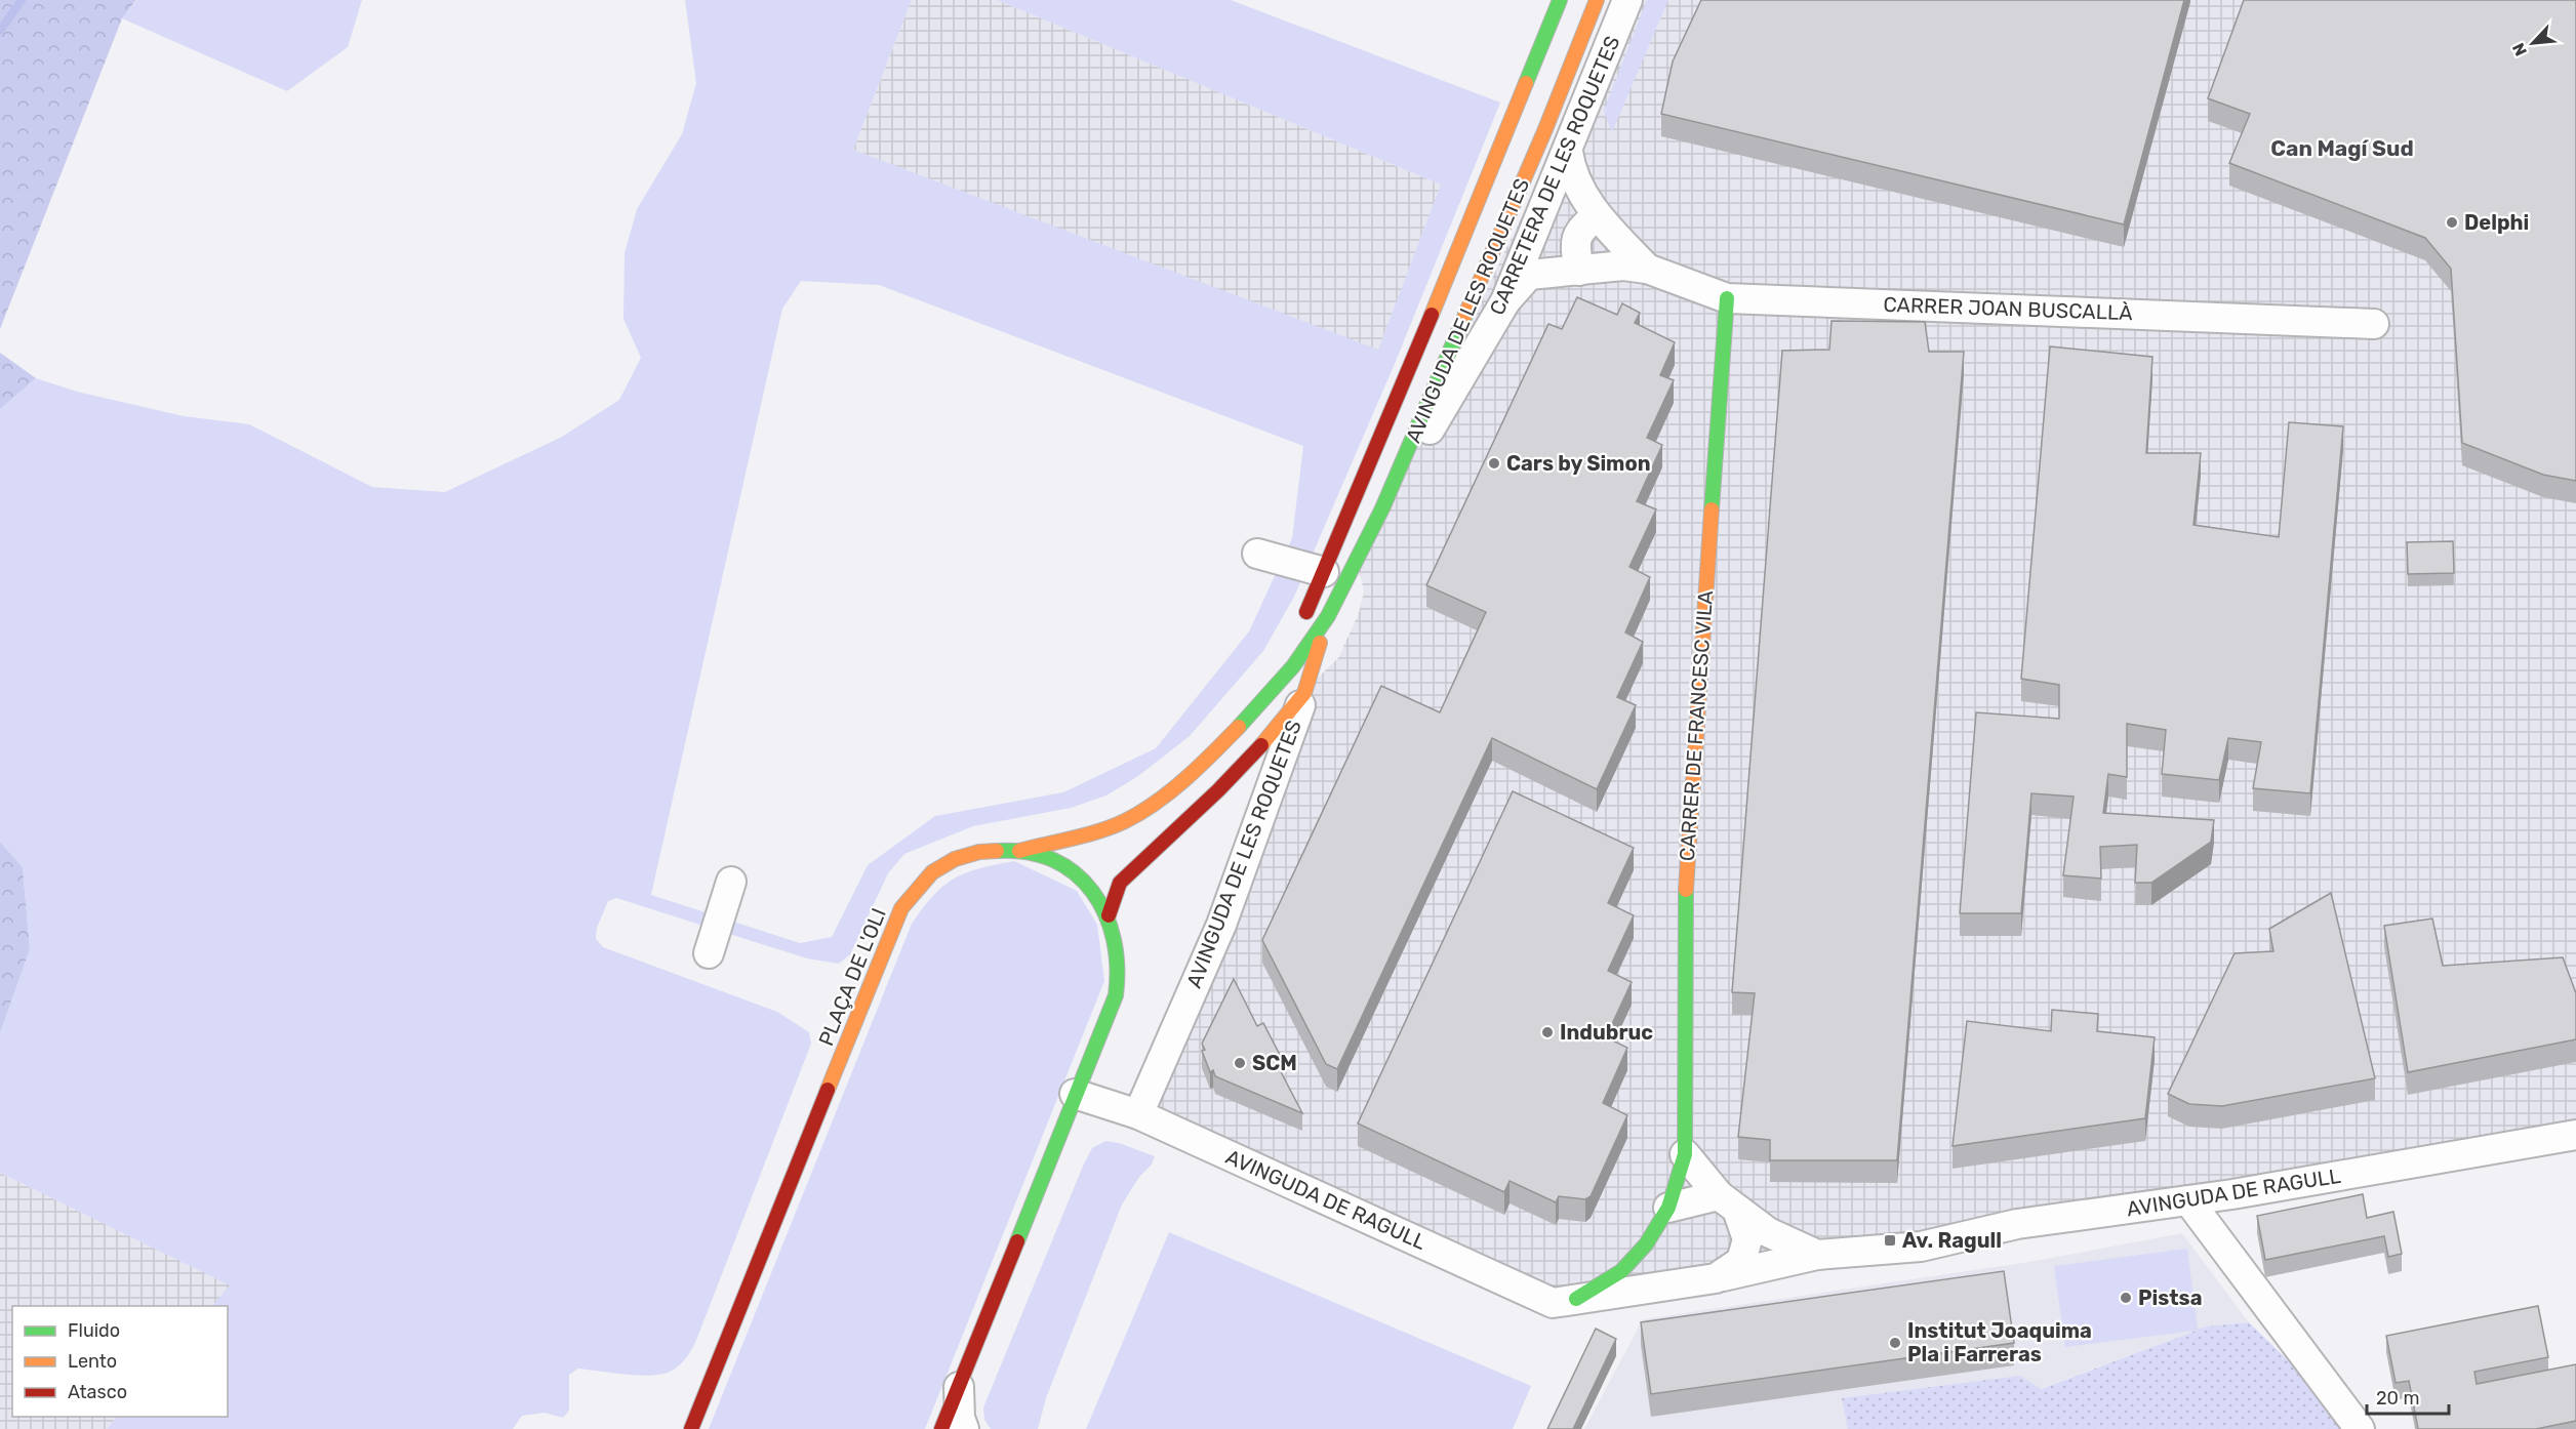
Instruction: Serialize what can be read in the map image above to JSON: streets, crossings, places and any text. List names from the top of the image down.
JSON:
{
  "streets": {
    "main road": ["AVINGUDA DE LES ROQUETES", "CARRER DE FRANCESC VILA", "PLAÇA DE L'OLI"],
    "street": ["CARRETERA DE LES ROQUETES", "CARRER JOAN BUSCALLÀ", "AVINGUDA DE RAGULL"]
  },
  "crossings": [
    ["CARRETERA DE LES ROQUETES", "CARRER JOAN BUSCALLÀ"],
    ["CARRETERA DE LES ROQUETES", "AVINGUDA DE LES ROQUETES"],
    ["CARRER JOAN BUSCALLÀ", "CARRER DE FRANCESC VILA"],
    ["AVINGUDA DE LES ROQUETES", "PLAÇA DE L'OLI"],
    ["AVINGUDA DE LES ROQUETES", "AVINGUDA DE RAGULL"],
    ["PLAÇA DE L'OLI", "AVINGUDA DE RAGULL"]
  ],
  "districts": ["Can Magí Sud"],
  "places": {
    "other": [
      "Delphi",
      "Cars by Simon",
      "Indubruc",
      "SCM",
      "Pistsa",
      "Institut Joaquima Pla i Farreras"
    ],
    "transit": ["Av. Ragull"]
  },
  "legend": ["Fluido", "Lento", "Atasco"],
  "scale_bar": "20 m",
  "north": "bottom left"
}
